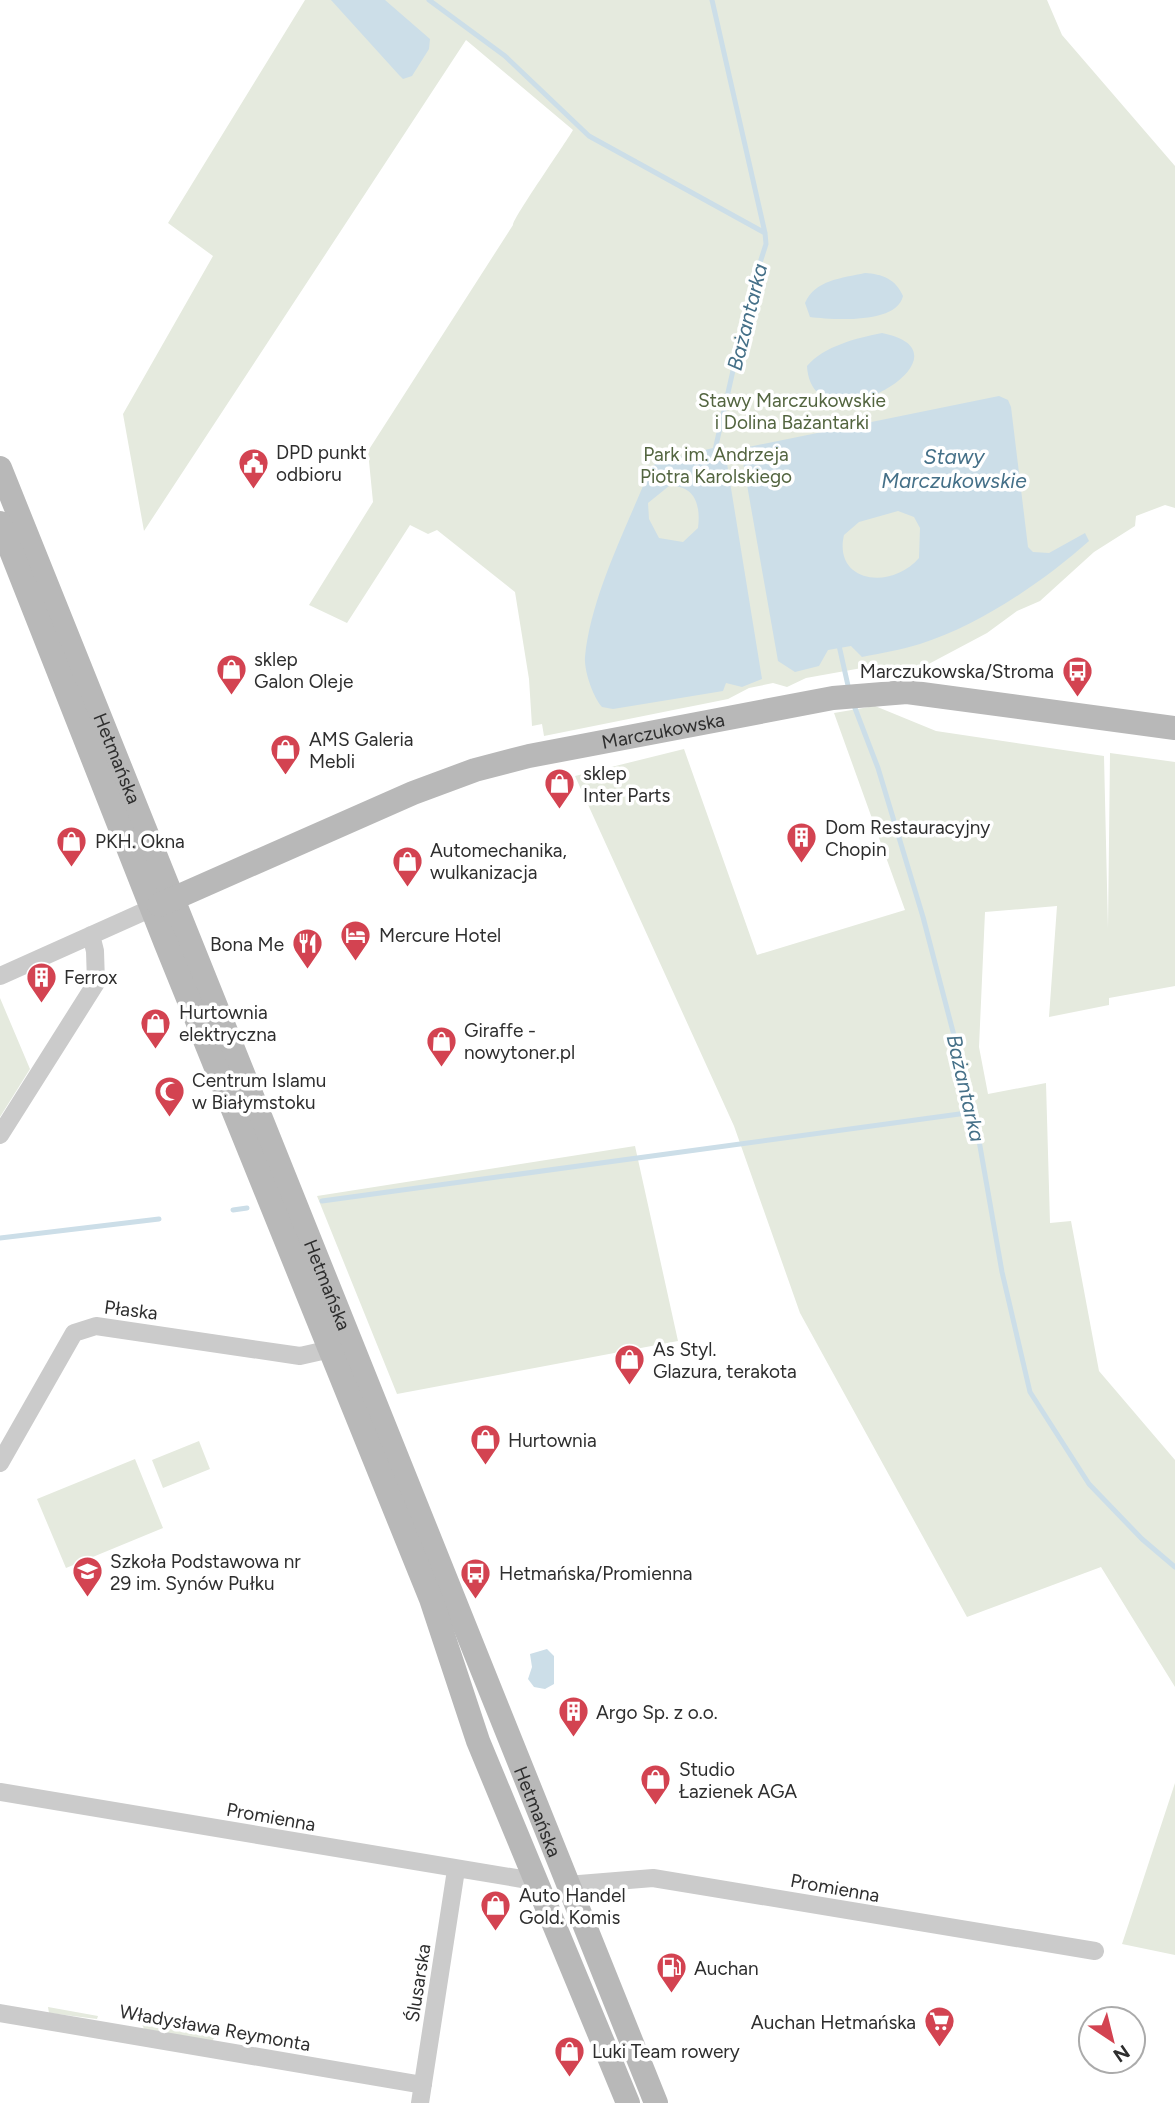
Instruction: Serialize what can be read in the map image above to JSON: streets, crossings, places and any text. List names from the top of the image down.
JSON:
{
  "streets": {
    "main road": ["Marczukowska", "Hetmańska"],
    "street": [
      "Płaska",
      "Promienna",
      "Ślusarska",
      "Władysława Reymonta"
    ]
  },
  "crossings": [
    ["Marczukowska", "Hetmańska"],
    ["Hetmańska", "Płaska"],
    ["Hetmańska", "Promienna"],
    ["Promienna", "Ślusarska"],
    ["Ślusarska", "Władysława Reymonta"]
  ],
  "water": ["Bażantarka", "Stawy Marczukowskie"],
  "parks": ["Stawy Marczukowskie i Dolina Bażantarki", "Park im. Andrzeja Piotra Karolskiego"],
  "places": {
    "public building": ["DPD punkt odbioru"],
    "shop": [
      "sklep Galon Oleje",
      "AMS Galeria Mebli",
      "sklep Inter Parts",
      "PKH. Okna",
      "Automechanika, wulkanizacja",
      "Hurtownia elektryczna",
      "Giraffe - nowytoner.pl",
      "As Styl. Glazura, terakota",
      "Hurtownia",
      "Studio Łazienek AGA",
      "Auto Handel Gold. Komis",
      "Luki Team rowery"
    ],
    "bus stop": ["Marczukowska/Stroma", "Hetmańska/Promienna"],
    "building": ["Dom Restauracyjny Chopin", "Ferrox", "Argo Sp. z o.o."],
    "hotel": ["Mercure Hotel"],
    "restaurant": ["Bona Me"],
    "mosque": ["Centrum Islamu w Białymstoku"],
    "school or university": ["Szkoła Podstawowa nr 29 im. Synów Pułku"],
    "fuel station": ["Auchan"],
    "supermarket": ["Auchan Hetmańska"]
  },
  "north": "bottom right"
}
